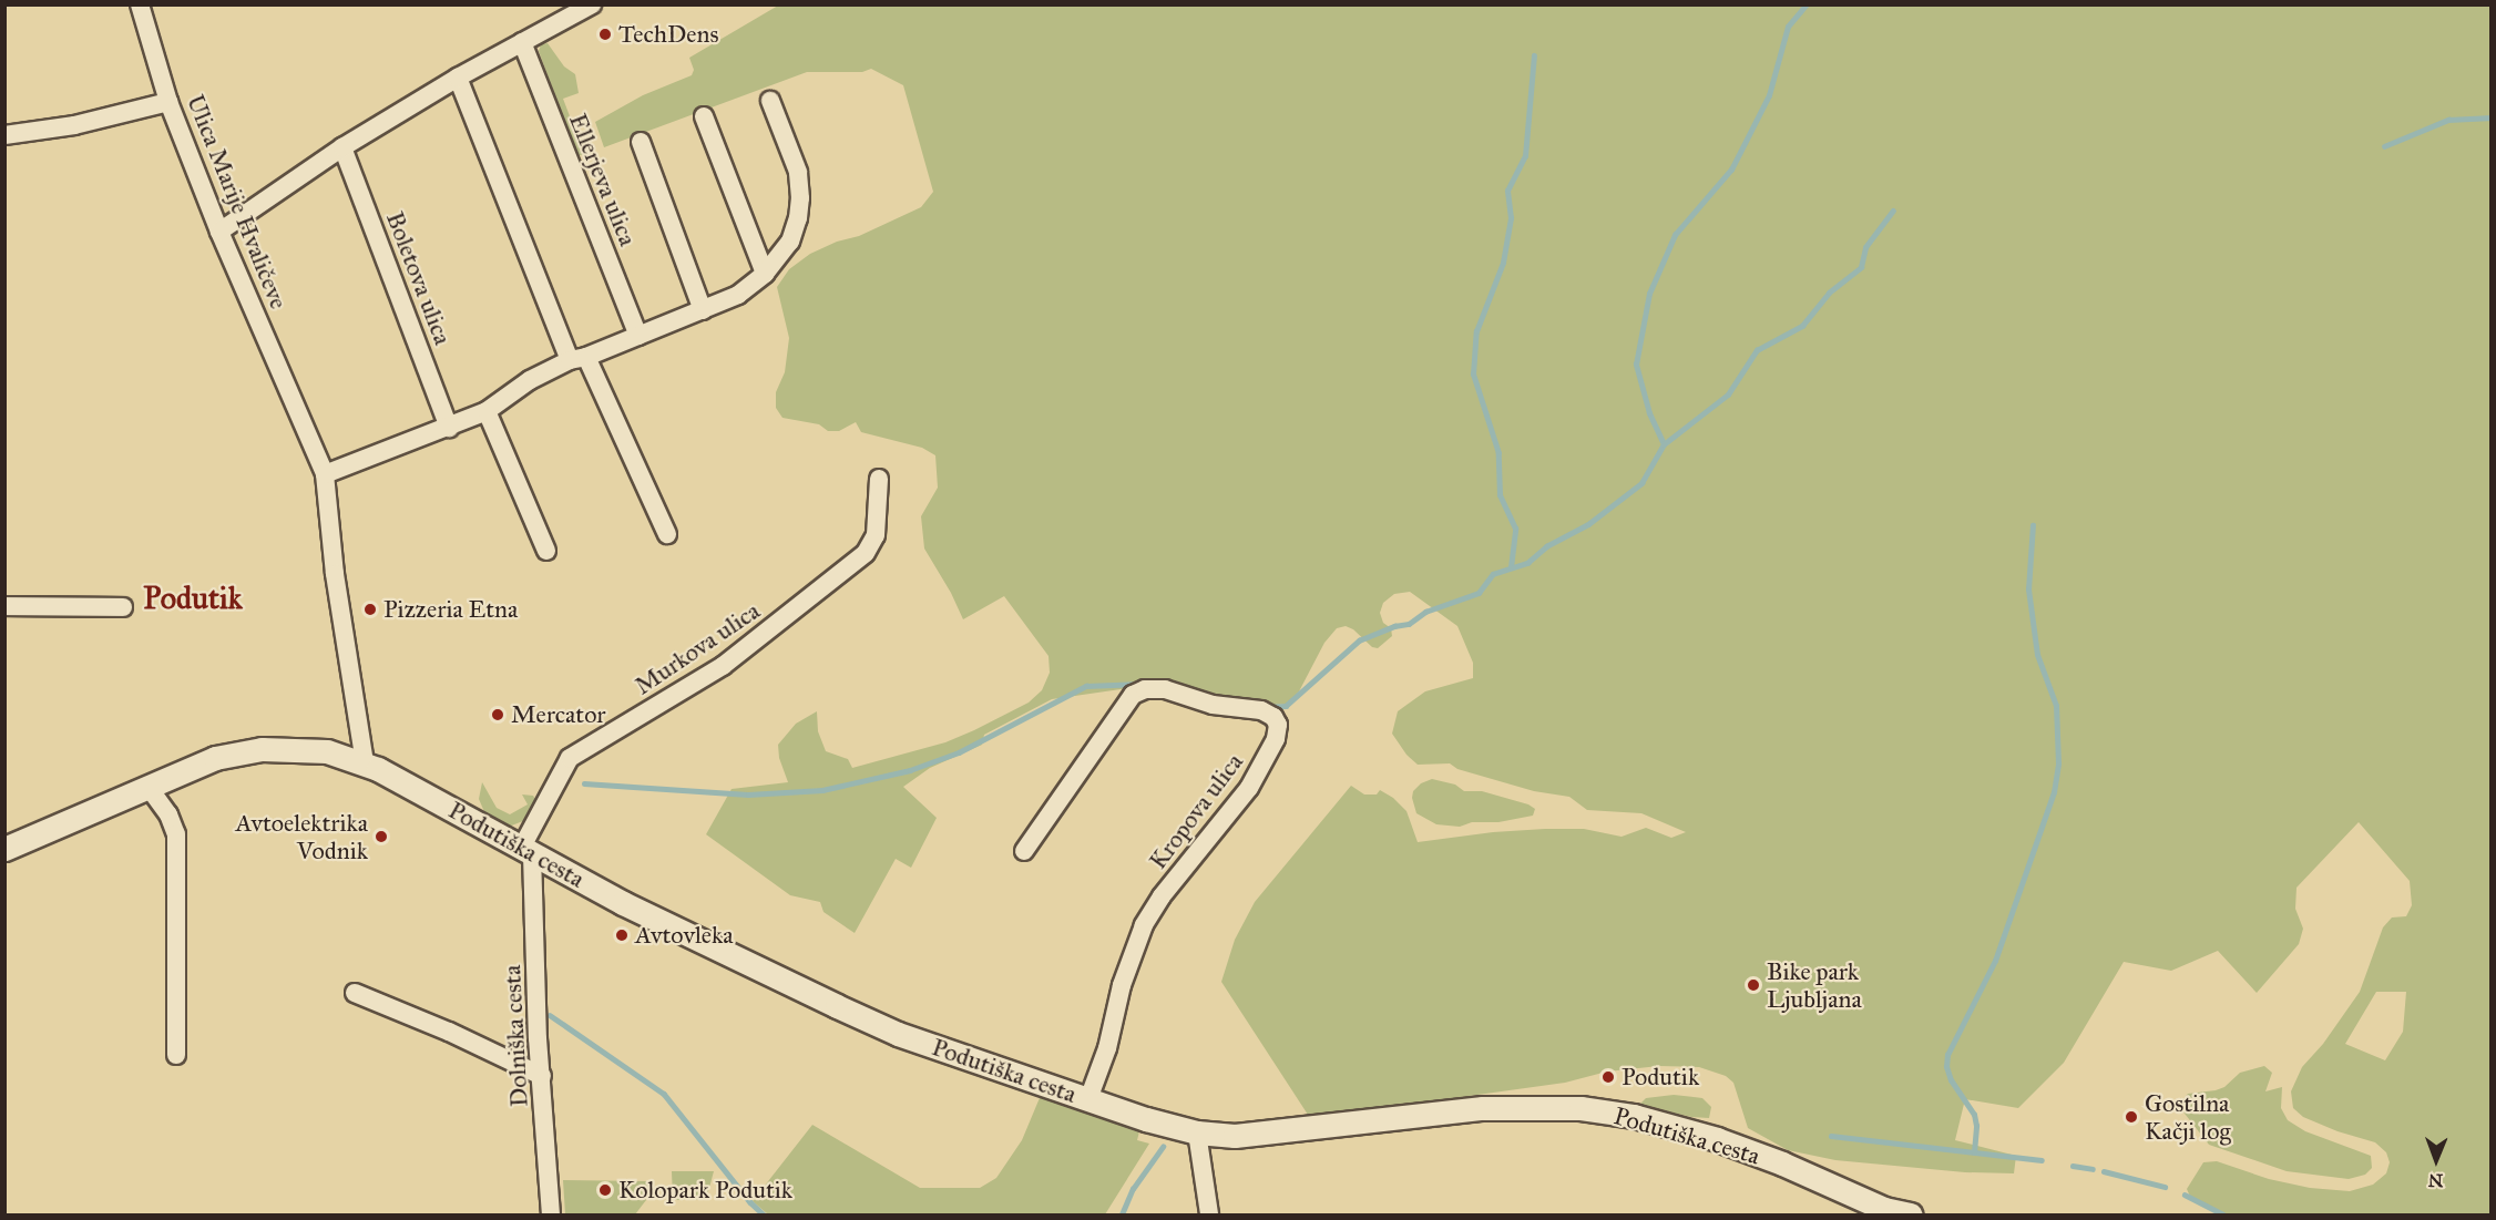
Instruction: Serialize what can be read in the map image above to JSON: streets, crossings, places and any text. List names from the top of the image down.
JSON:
{
  "streets": {
    "street": [
      "Ellerjeva ulica",
      "Ulica Marije Hvaličeve",
      "Boletova ulica",
      "Murkova ulica",
      "Kropova ulica",
      "Podutiška cesta",
      "Dolniška cesta"
    ]
  },
  "crossings": [
    ["Ulica Marije Hvaličeve", "Podutiška cesta"],
    ["Murkova ulica", "Podutiška cesta"],
    ["Murkova ulica", "Dolniška cesta"],
    ["Kropova ulica", "Podutiška cesta"],
    ["Podutiška cesta", "Dolniška cesta"]
  ],
  "districts": ["Podutik"],
  "places": [
    "TechDens",
    "Pizzeria Etna",
    "Mercator",
    "Avtoelektrika Vodnik",
    "Avtovleka",
    "Bike park Ljubljana",
    "Podutik",
    "Gostilna Kačji log",
    "Kolopark Podutik"
  ],
  "north": "bottom"
}
